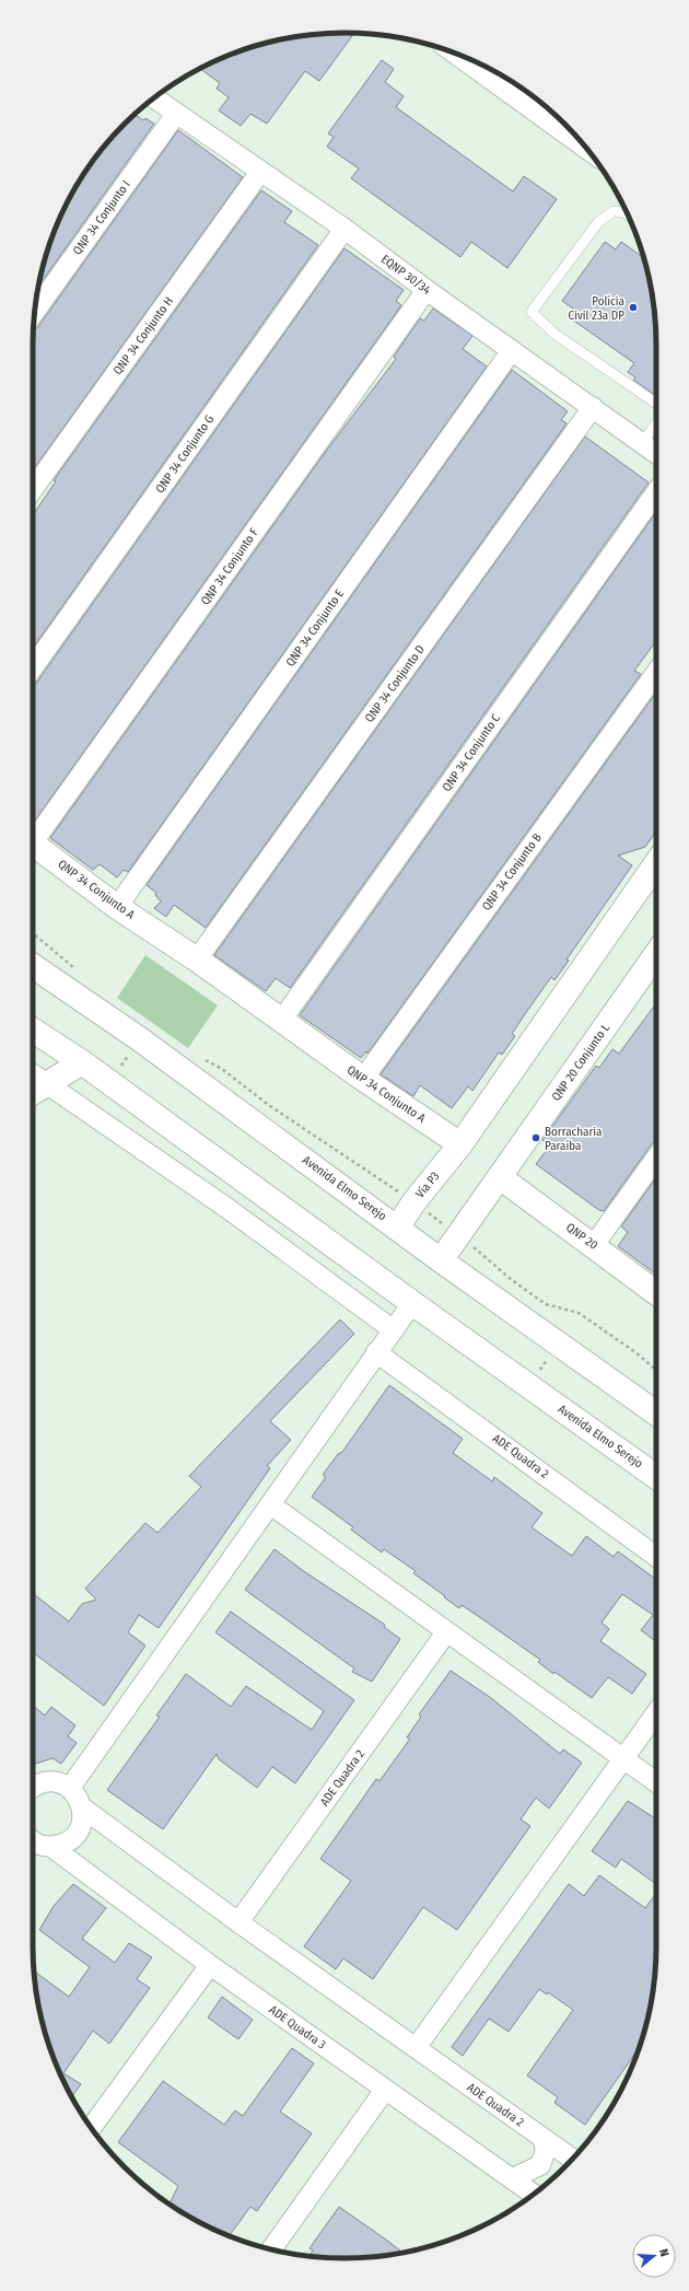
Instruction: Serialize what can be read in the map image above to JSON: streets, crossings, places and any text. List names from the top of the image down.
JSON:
{
  "streets": {
    "street": [
      "QNP 34 Conjunto I",
      "EQNP 30/34",
      "QNP 34 Conjunto H",
      "QNP 34 Conjunto G",
      "QNP 34 Conjunto F",
      "QNP 34 Conjunto E",
      "QNP 34 Conjunto D",
      "QNP 34 Conjunto C",
      "QNP 34 Conjunto B",
      "QNP 34 Conjunto A",
      "QNP 20 Conjunto L",
      "Via P3",
      "Avenida Elmo Serejo",
      "QNP 20",
      "ADE Quadra 2",
      "ADE Quadra 3"
    ]
  },
  "crossings": [
    ["QNP 34 Conjunto I", "EQNP 30/34"],
    ["EQNP 30/34", "QNP 34 Conjunto H"],
    ["EQNP 30/34", "QNP 34 Conjunto G"],
    ["EQNP 30/34", "QNP 34 Conjunto F"],
    ["EQNP 30/34", "QNP 34 Conjunto E"],
    ["EQNP 30/34", "QNP 34 Conjunto D"],
    ["QNP 34 Conjunto E", "QNP 34 Conjunto A"],
    ["QNP 34 Conjunto D", "QNP 34 Conjunto A"],
    ["QNP 34 Conjunto C", "QNP 34 Conjunto A"],
    ["QNP 34 Conjunto B", "QNP 34 Conjunto A"],
    ["QNP 34 Conjunto A", "Via P3"],
    ["QNP 20 Conjunto L", "QNP 20"],
    ["Via P3", "Avenida Elmo Serejo"]
  ],
  "places": ["Polícia Civil 23a DP", "Borracharia Paraíba"],
  "north": "right"
}
